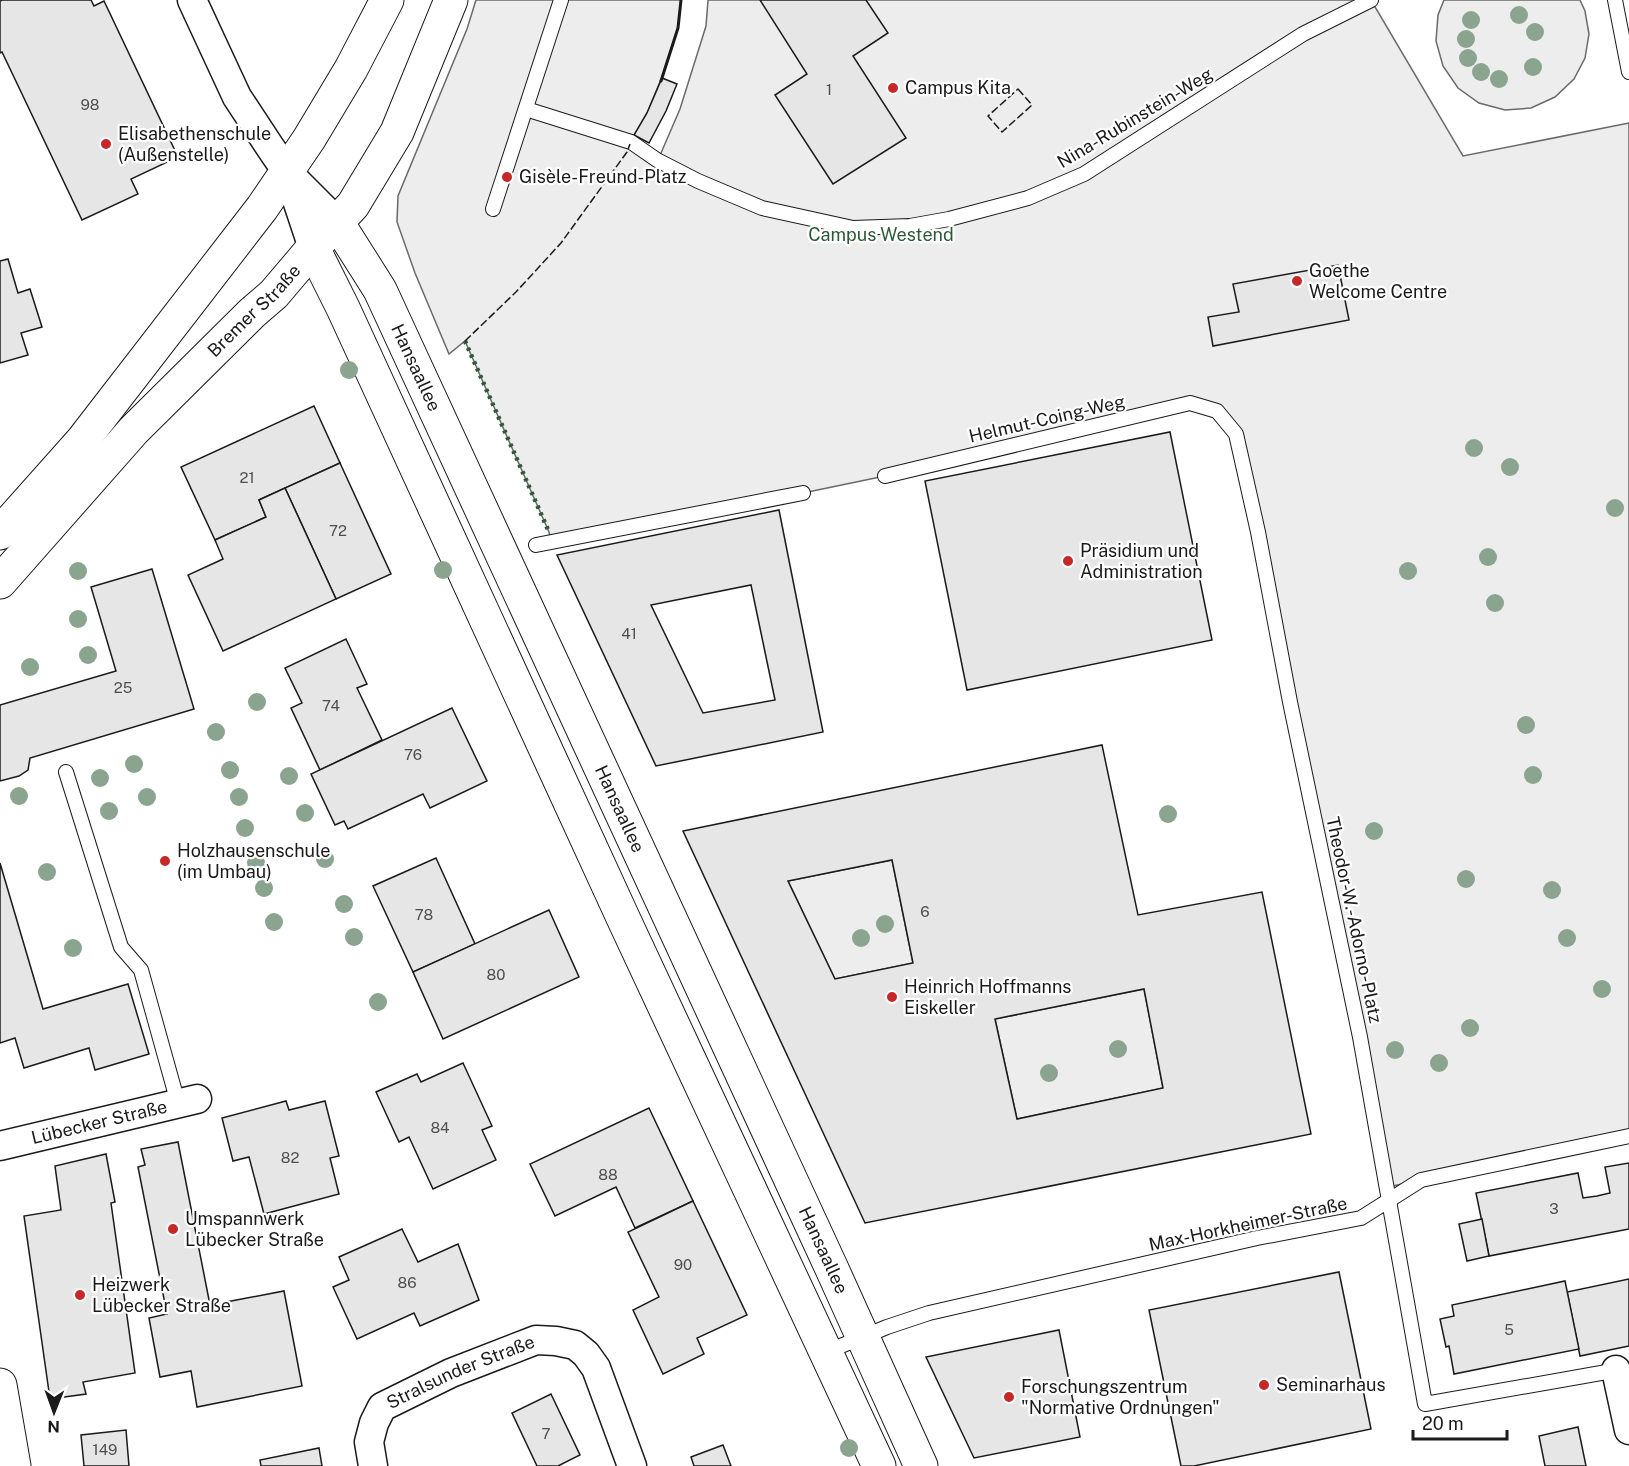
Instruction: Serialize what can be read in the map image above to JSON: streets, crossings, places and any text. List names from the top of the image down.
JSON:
{
  "streets": {
    "main road": ["Bremer Straße", "Hansaallee"],
    "street": ["Lübecker Straße", "Stralsunder Straße"],
    "lane": [
      "Nina-Rubinstein-Weg",
      "Helmut-Coing-Weg",
      "Theodor-W.-Adorno-Platz",
      "Max-Horkheimer-Straße"
    ]
  },
  "crossings": [
    ["Bremer Straße", "Hansaallee"],
    ["Hansaallee", "Max-Horkheimer-Straße"],
    ["Helmut-Coing-Weg", "Theodor-W.-Adorno-Platz"],
    ["Theodor-W.-Adorno-Platz", "Max-Horkheimer-Straße"]
  ],
  "parks": ["Campus Westend"],
  "places": [
    "Campus Kita",
    "Elisabethenschule (Außenstelle)",
    "Gisèle-Freund-Platz",
    "Goethe Welcome Centre",
    "Präsidium und Administration",
    "Holzhausenschule (im Umbau)",
    "Heinrich Hoffmanns Eiskeller",
    "Umspannwerk Lübecker Straße",
    "Heizwerk Lübecker Straße",
    "Seminarhaus",
    "Forschungszentrum \"Normative Ordnungen\""
  ],
  "house_numbers": [
    "1",
    "98",
    "21",
    "72",
    "41",
    "25",
    "74",
    "76",
    "6",
    "78",
    "80",
    "84",
    "82",
    "88",
    "3",
    "90",
    "86",
    "5",
    "7",
    "149"
  ],
  "scale_bar": "20 m",
  "north": "bottom"
}
